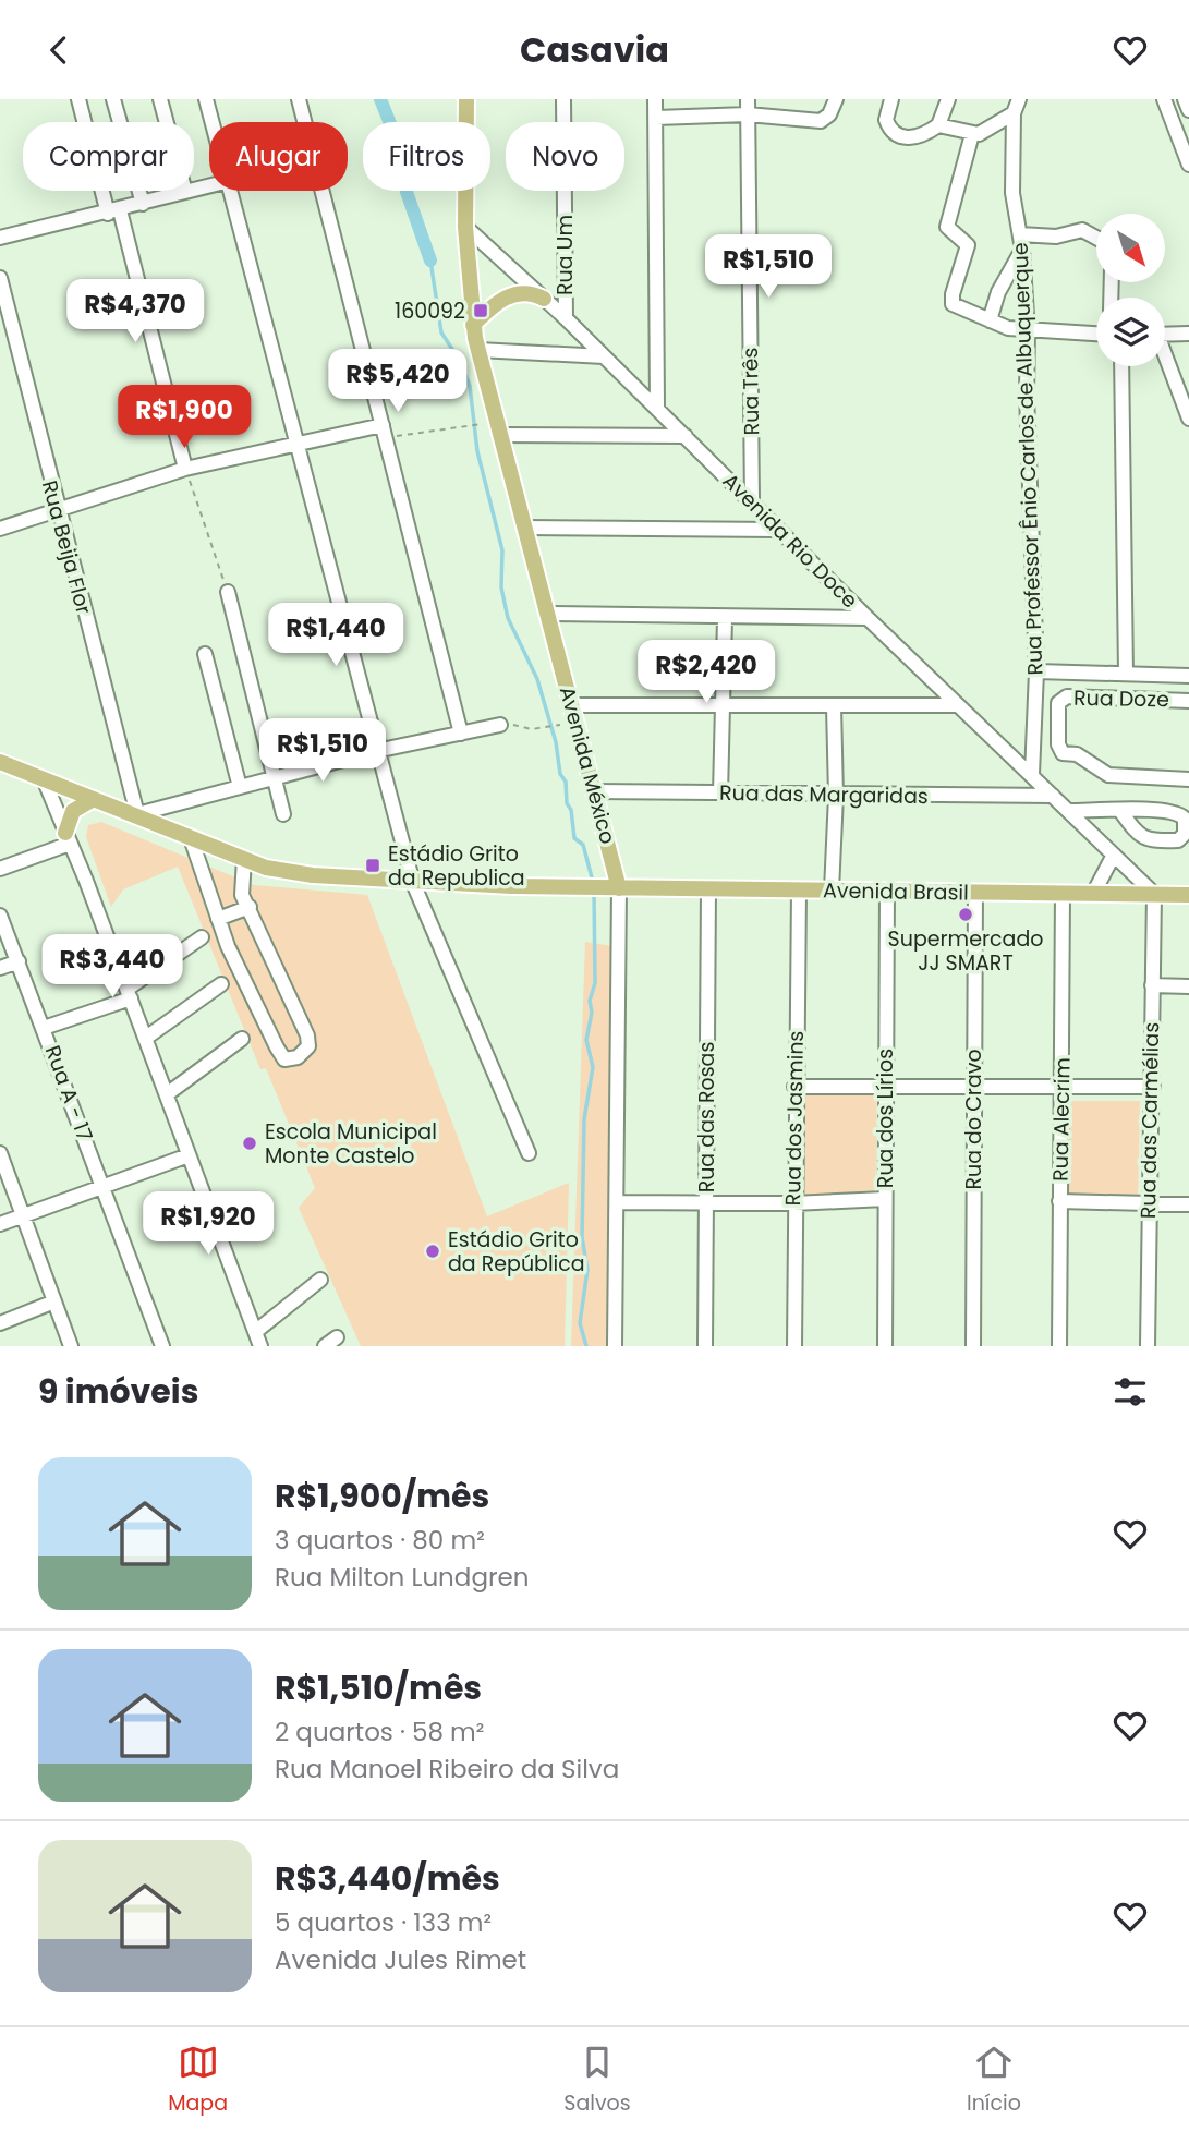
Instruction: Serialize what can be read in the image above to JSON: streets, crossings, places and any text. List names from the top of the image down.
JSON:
{
  "streets": {
    "main road": ["Avenida México", "Avenida Brasil"],
    "street": [
      "Rua Um",
      "Rua Três",
      "Rua Professor Ênio Carlos de Albuquerque",
      "Avenida Rio Doce",
      "Rua Beija Flor",
      "Rua Doze",
      "Rua das Margaridas",
      "Rua A - 17",
      "Rua das Rosas",
      "Rua dos Jasmins",
      "Rua dos Lírios",
      "Rua do Cravo",
      "Rua Alecrim",
      "Rua das Carmélias"
    ]
  },
  "crossings": [
    ["Rua Um", "Avenida Rio Doce"],
    ["Rua Três", "Avenida Rio Doce"],
    ["Rua Professor Ênio Carlos de Albuquerque", "Avenida Rio Doce"],
    ["Rua Professor Ênio Carlos de Albuquerque", "Rua Doze"],
    ["Avenida Rio Doce", "Avenida México"],
    ["Avenida Rio Doce", "Rua das Margaridas"],
    ["Avenida Rio Doce", "Avenida Brasil"],
    ["Avenida Rio Doce", "Rua das Carmélias"],
    ["Rua Beija Flor", "Avenida Brasil"],
    ["Avenida México", "Rua das Margaridas"],
    ["Avenida México", "Avenida Brasil"],
    ["Avenida Brasil", "Rua das Rosas"],
    ["Avenida Brasil", "Rua dos Jasmins"],
    ["Avenida Brasil", "Rua dos Lírios"],
    ["Avenida Brasil", "Rua do Cravo"],
    ["Avenida Brasil", "Rua Alecrim"],
    ["Avenida Brasil", "Rua das Carmélias"]
  ],
  "places": {
    "transit": ["160092", "Estádio Grito da Republica"],
    "other": ["Supermercado JJ SMART", "Escola Municipal Monte Castelo", "Estádio Grito da República"]
  },
  "north": "bottom right",
  "page": {
    "header": "Casavia",
    "chip": [
      "Comprar",
      "Alugar",
      "Filtros",
      "Novo"
    ],
    "price": [
      "R$1,510",
      "R$4,370",
      "R$5,420",
      "R$1,900",
      "R$1,440",
      "R$2,420",
      "R$1,510",
      "R$3,440",
      "R$1,920"
    ],
    "heading": "9 imóveis",
    "list": [
      {
        "name": "R$1,900/mês",
        "note": "3 quartos · 80 m² · Rua Milton Lundgren"
      },
      {
        "name": "R$1,510/mês",
        "note": "2 quartos · 58 m² · Rua Manoel Ribeiro da Silva"
      },
      {
        "name": "R$3,440/mês",
        "note": "5 quartos · 133 m² · Avenida Jules Rimet"
      }
    ],
    "tabs": ["Mapa", "Salvos", "Início"]
  }
}
